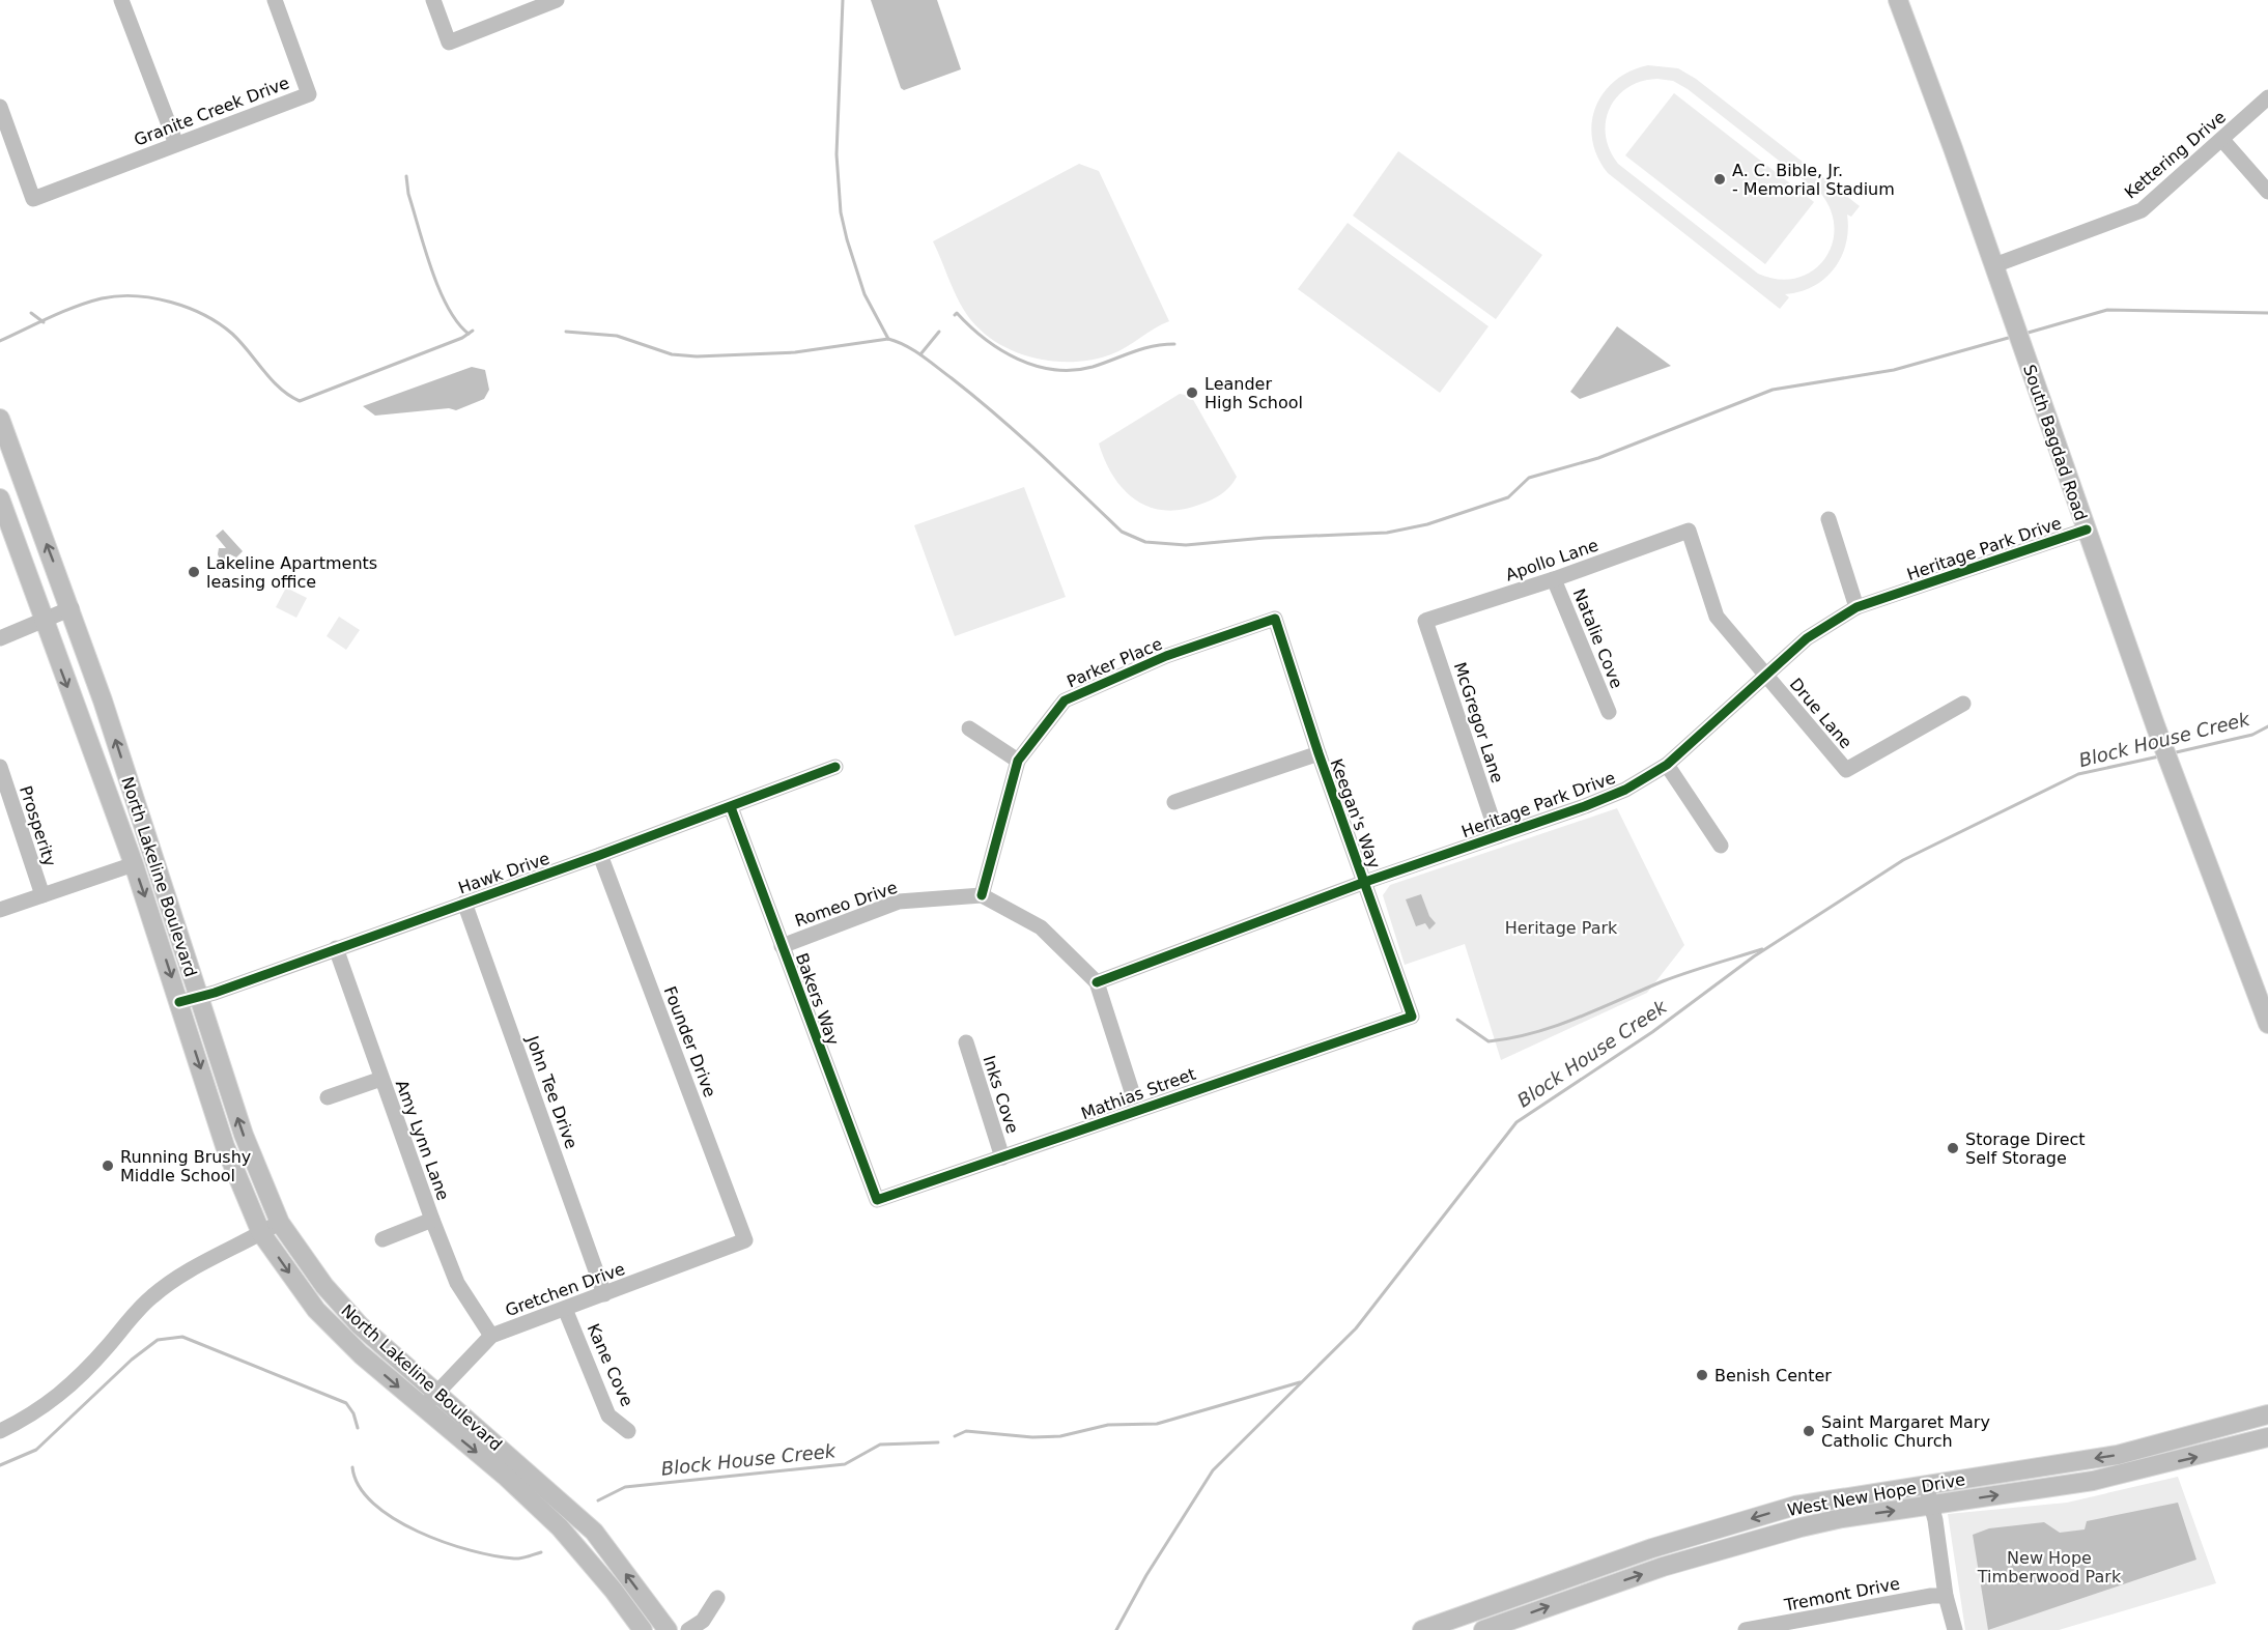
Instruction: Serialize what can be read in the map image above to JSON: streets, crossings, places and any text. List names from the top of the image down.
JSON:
{
  "streets": {
    "main road": ["South Bagdad Road", "North Lakeline Boulevard", "West New Hope Drive"],
    "street": [
      "Granite Creek Drive",
      "Kettering Drive",
      "Heritage Park Drive",
      "Apollo Lane",
      "Natalie Cove",
      "Parker Place",
      "Drue Lane",
      "McGregor Lane",
      "Keegan's Way",
      "Prosperity",
      "Hawk Drive",
      "Romeo Drive",
      "Bakers Way",
      "Founder Drive",
      "John Tee Drive",
      "Mathias Street",
      "Inks Cove",
      "Amy Lynn Lane",
      "Gretchen Drive",
      "Kane Cove",
      "Tremont Drive"
    ]
  },
  "crossings": [
    ["Kettering Drive", "South Bagdad Road"],
    ["South Bagdad Road", "Heritage Park Drive"],
    ["Heritage Park Drive", "Drue Lane"],
    ["Heritage Park Drive", "McGregor Lane"],
    ["Heritage Park Drive", "Keegan's Way"],
    ["Apollo Lane", "Natalie Cove"],
    ["Apollo Lane", "Drue Lane"],
    ["Apollo Lane", "McGregor Lane"],
    ["Parker Place", "Keegan's Way"],
    ["Parker Place", "Romeo Drive"],
    ["Keegan's Way", "Mathias Street"],
    ["Hawk Drive", "North Lakeline Boulevard"],
    ["Hawk Drive", "Bakers Way"],
    ["Hawk Drive", "Founder Drive"],
    ["Hawk Drive", "John Tee Drive"],
    ["Hawk Drive", "Amy Lynn Lane"],
    ["North Lakeline Boulevard", "Gretchen Drive"],
    ["Romeo Drive", "Bakers Way"],
    ["Bakers Way", "Mathias Street"],
    ["Founder Drive", "Gretchen Drive"],
    ["John Tee Drive", "Gretchen Drive"],
    ["Mathias Street", "Inks Cove"],
    ["Amy Lynn Lane", "Gretchen Drive"],
    ["Gretchen Drive", "Kane Cove"]
  ],
  "water": ["Block House Creek"],
  "parks": ["Heritage Park", "New Hope Timberwood Park"],
  "places": [
    "A. C. Bible, Jr. - Memorial Stadium",
    "Leander High School",
    "Lakeline Apartments leasing office",
    "Storage Direct Self Storage",
    "Running Brushy Middle School",
    "Benish Center",
    "Saint Margaret Mary Catholic Church"
  ]
}
